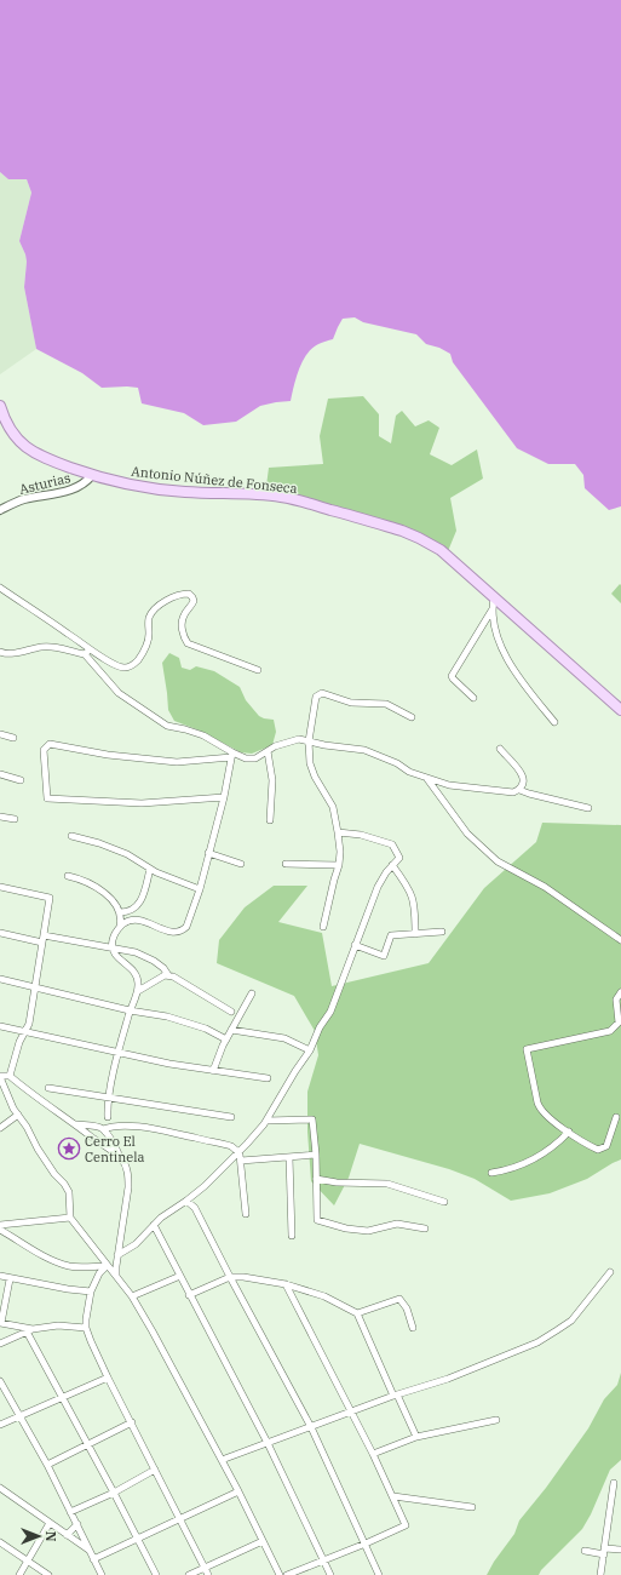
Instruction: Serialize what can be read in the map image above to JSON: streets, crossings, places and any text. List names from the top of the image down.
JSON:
{
  "streets": {
    "main road": ["Antonio Núñez de Fonseca"],
    "street": ["Asturias"]
  },
  "crossings": [
    ["Antonio Núñez de Fonseca", "Asturias"]
  ],
  "places": {
    "place": ["Cerro El Centinela"]
  },
  "north": "right"
}
